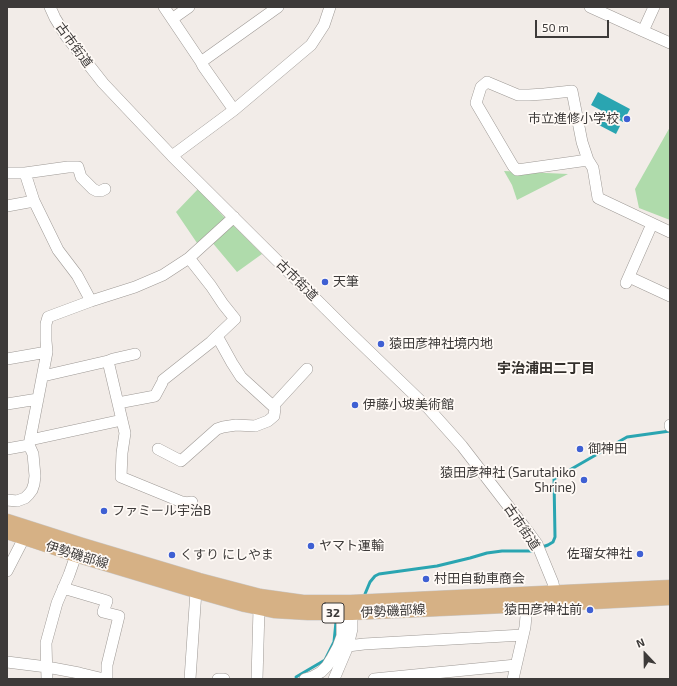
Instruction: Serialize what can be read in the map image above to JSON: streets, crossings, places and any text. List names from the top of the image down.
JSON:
{
  "streets": {
    "main road": ["伊勢磯部線", "32"],
    "street": ["古市街道"]
  },
  "crossings": [
    ["古市街道", "伊勢磯部線"]
  ],
  "districts": ["宇治浦田二丁目"],
  "places": [
    "市立進修小学校",
    "天筆",
    "猿田彦神社境内地",
    "伊藤小坡美術館",
    "御神田",
    "猿田彦神社 (Sarutahiko Shrine)",
    "ファミール宇治B",
    "ヤマト運輸",
    "佐瑠女神社",
    "くすり にしやま",
    "村田自動車商会",
    "猿田彦神社前"
  ],
  "scale_bar": "50 m",
  "north": "top"
}
